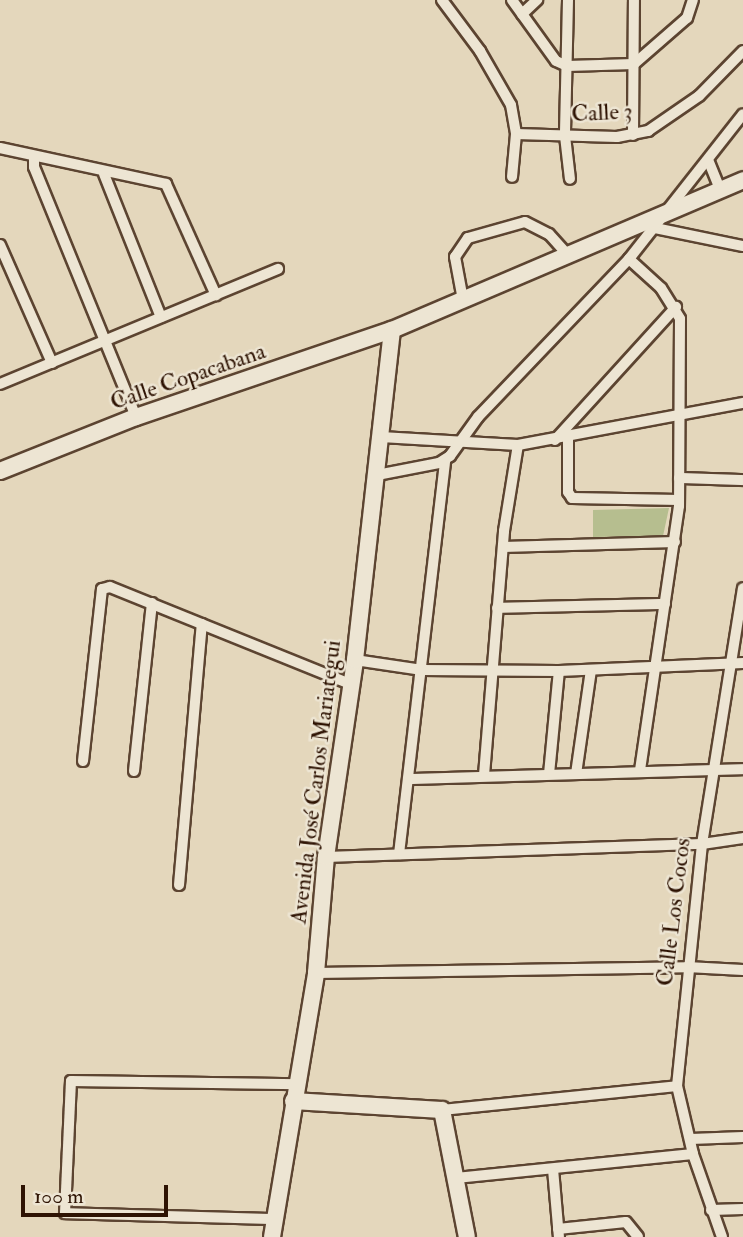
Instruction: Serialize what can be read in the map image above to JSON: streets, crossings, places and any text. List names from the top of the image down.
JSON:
{
  "streets": {
    "street": [
      "Calle 3",
      "Calle Copacabana",
      "Avenida José Carlos Mariategui",
      "Calle Los Cocos"
    ]
  },
  "crossings": [
    ["Calle Copacabana", "Avenida José Carlos Mariategui"]
  ],
  "scale_bar": "100 m"
}
